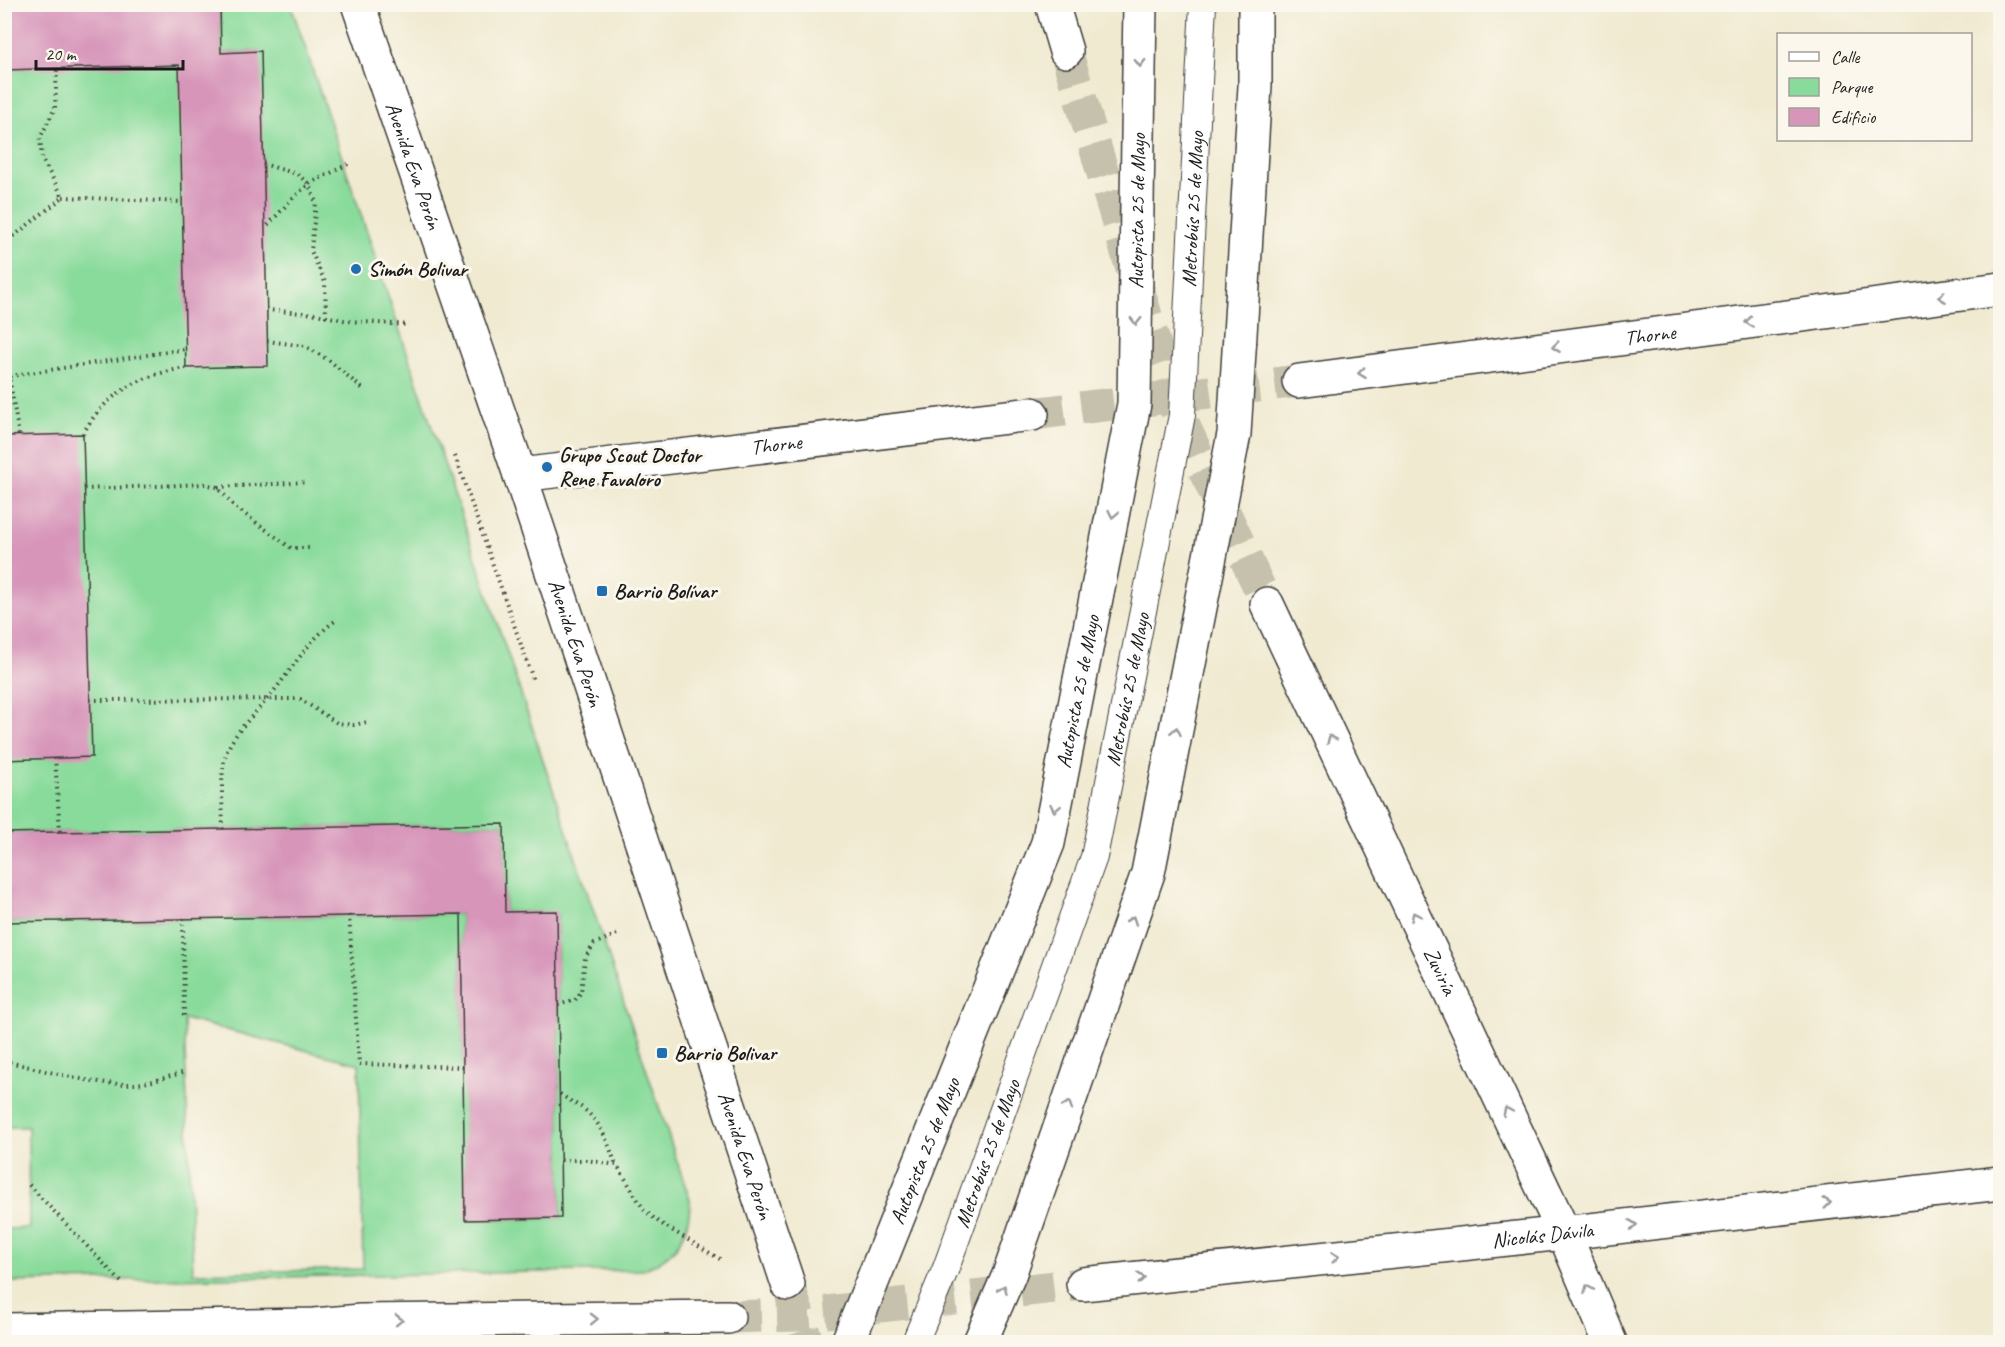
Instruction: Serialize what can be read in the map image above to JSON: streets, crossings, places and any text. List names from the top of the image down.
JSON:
{
  "streets": {
    "main road": [
      "Avenida Eva Perón",
      "Autopista 25 de Mayo",
      "Thorne",
      "Zuviría",
      "Nicolás Dávila"
    ],
    "lane": ["Metrobús 25 de Mayo"]
  },
  "crossings": [
    ["Avenida Eva Perón", "Thorne"],
    ["Zuviría", "Nicolás Dávila"]
  ],
  "one_way": ["Thorne", "Zuviría", "Nicolás Dávila"],
  "places": {
    "other": ["Simón Bolivar", "Grupo Scout Doctor Rene Favaloro"],
    "transit": ["Barrio Bolívar", "Barrio Bolivar"]
  },
  "legend": ["Calle", "Parque", "Edificio"],
  "scale_bar": "20 m"
}
